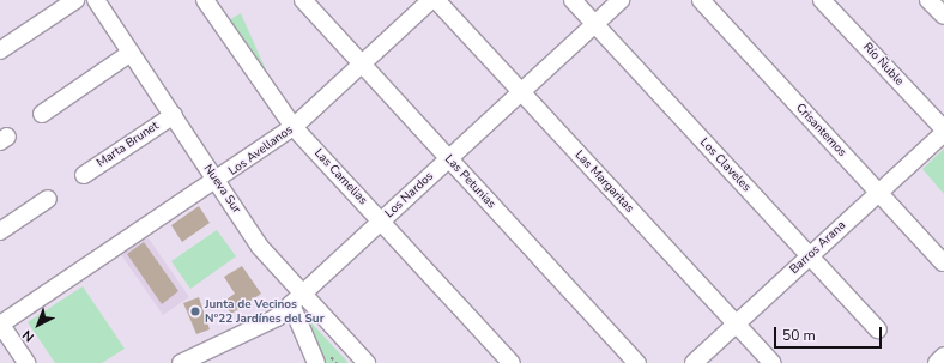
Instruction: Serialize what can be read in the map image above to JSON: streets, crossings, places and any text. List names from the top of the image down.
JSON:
{
  "streets": {
    "street": [
      "Río Ñuble",
      "Crisantemos",
      "Marta Brunet",
      "Los Avellanos",
      "Los Claveles",
      "Las Camelias",
      "Las Petunias",
      "Las Margaritas",
      "Nueva Sur",
      "Los Nardos",
      "Barros Arana"
    ]
  },
  "crossings": [
    ["Río Ñuble", "Barros Arana"],
    ["Crisantemos", "Barros Arana"],
    ["Marta Brunet", "Nueva Sur"],
    ["Los Avellanos", "Las Camelias"],
    ["Los Avellanos", "Las Petunias"],
    ["Los Avellanos", "Nueva Sur"],
    ["Los Claveles", "Los Nardos"],
    ["Los Claveles", "Barros Arana"],
    ["Las Camelias", "Los Nardos"],
    ["Las Petunias", "Los Nardos"],
    ["Las Margaritas", "Los Nardos"],
    ["Las Margaritas", "Barros Arana"],
    ["Nueva Sur", "Los Nardos"]
  ],
  "places": ["Junta de Vecinos N°22 Jardínes del Sur"],
  "scale_bar": "50 m",
  "north": "bottom left"
}
